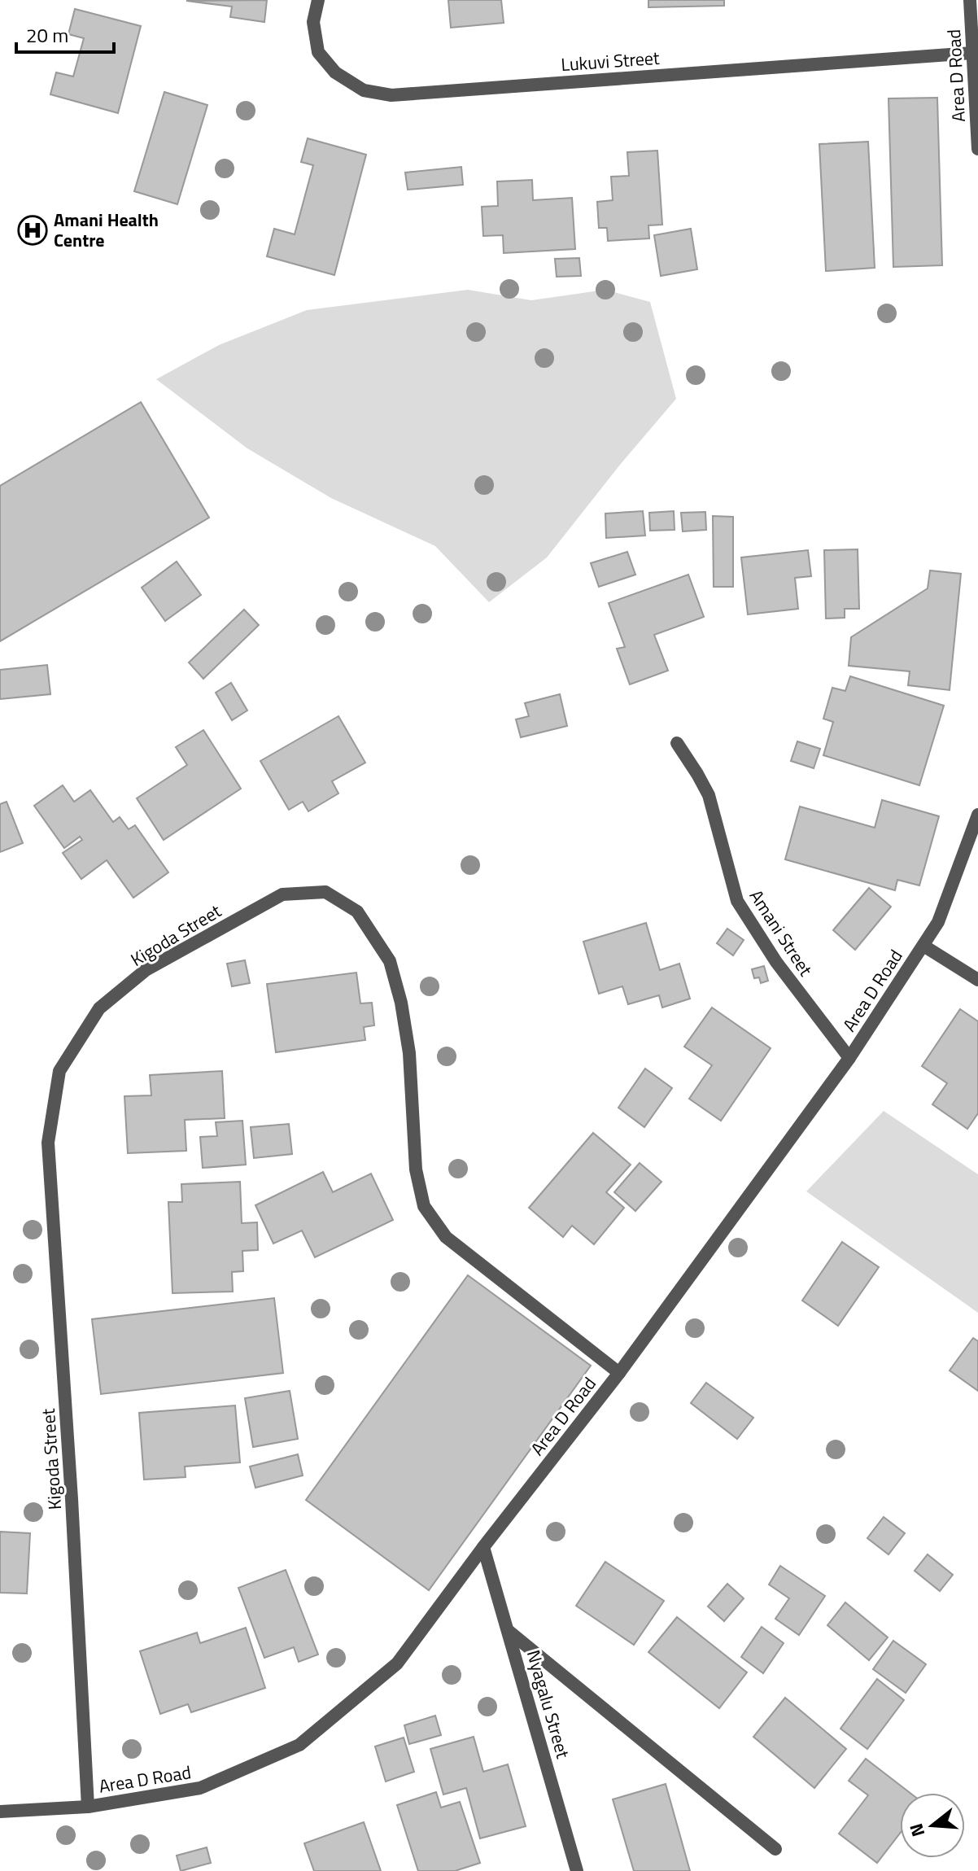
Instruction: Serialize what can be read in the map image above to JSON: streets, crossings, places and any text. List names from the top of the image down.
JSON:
{
  "streets": {
    "street": [
      "Lukuvi Street",
      "Area D Road",
      "Amani Street",
      "Kigoda Street",
      "Nyagalu Street"
    ]
  },
  "crossings": [
    ["Lukuvi Street", "Area D Road"],
    ["Area D Road", "Amani Street"],
    ["Area D Road", "Kigoda Street"],
    ["Area D Road", "Nyagalu Street"]
  ],
  "places": {
    "hospital": ["Amani Health Centre"]
  },
  "scale_bar": "20 m",
  "north": "left"
}
